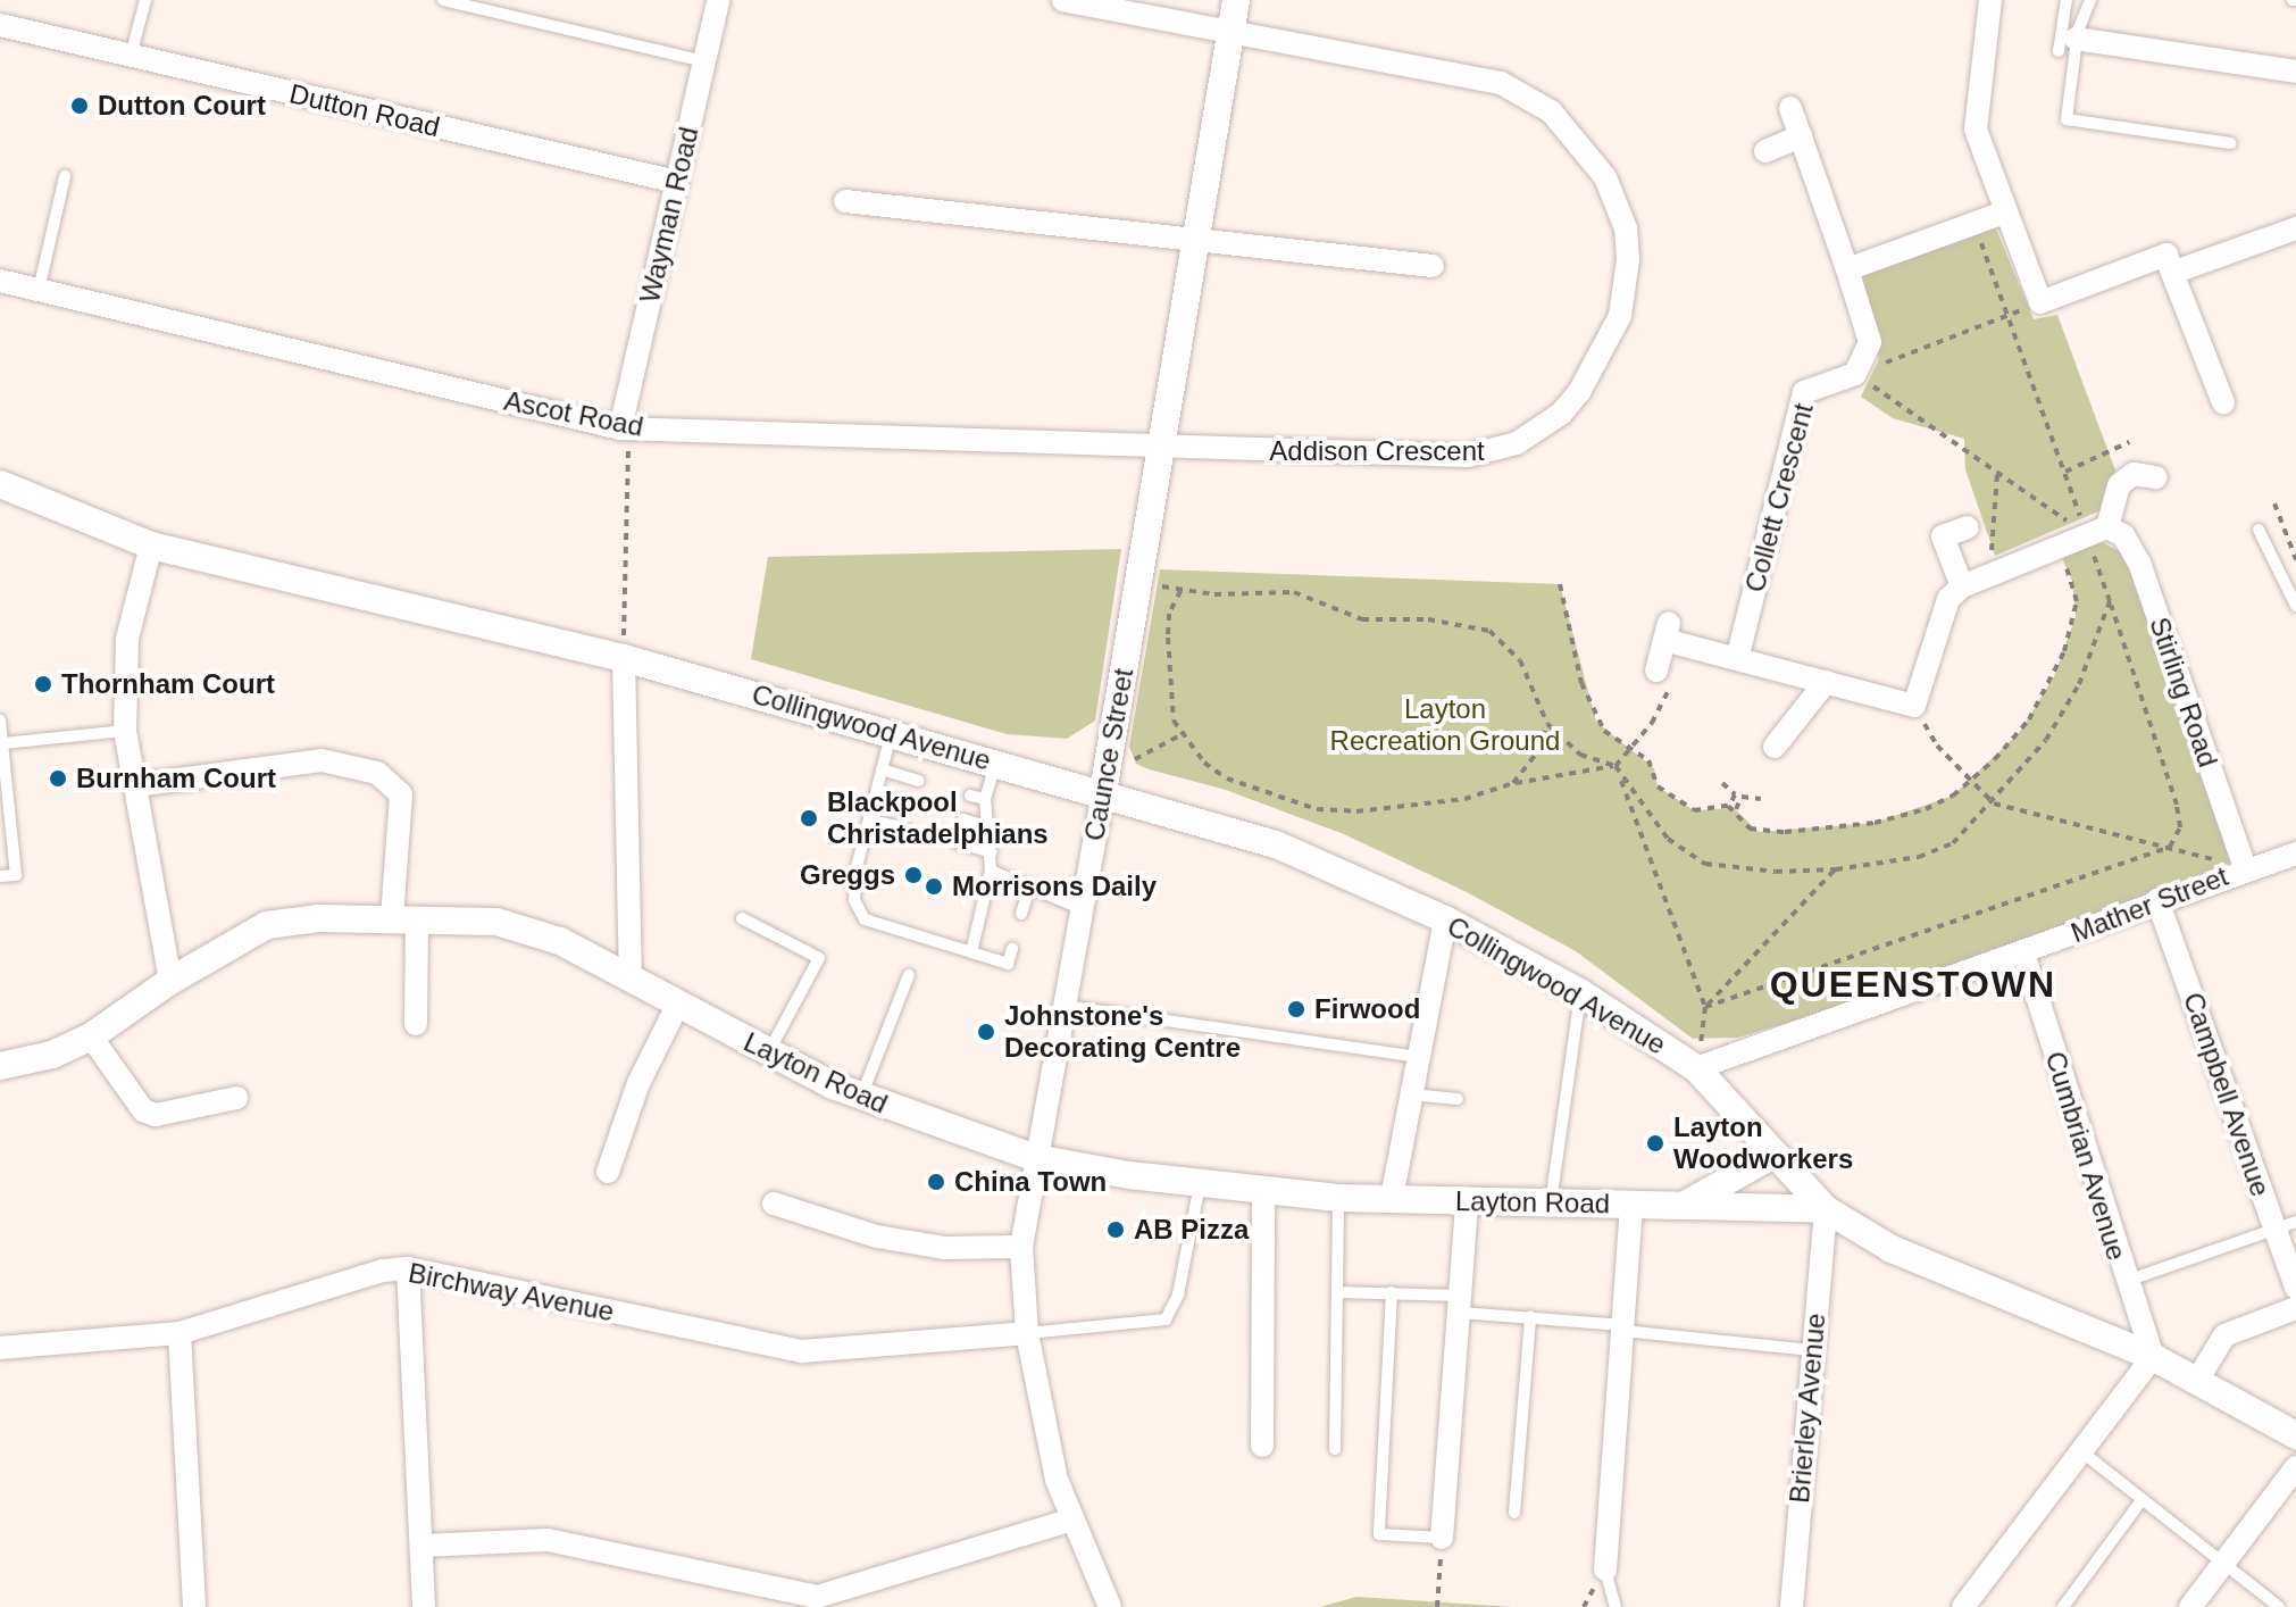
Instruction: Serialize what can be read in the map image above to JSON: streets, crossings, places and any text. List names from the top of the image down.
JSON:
{
  "streets": {
    "street": [
      "Dutton Road",
      "Wayman Road",
      "Ascot Road",
      "Addison Crescent",
      "Collett Crescent",
      "Stirling Road",
      "Collingwood Avenue",
      "Caunce Street",
      "Mather Street",
      "Layton Road",
      "Campbell Avenue",
      "Cumbrian Avenue",
      "Birchway Avenue",
      "Brierley Avenue"
    ]
  },
  "crossings": [
    ["Dutton Road", "Wayman Road"],
    ["Wayman Road", "Ascot Road"],
    ["Ascot Road", "Addison Crescent"],
    ["Ascot Road", "Caunce Street"],
    ["Addison Crescent", "Caunce Street"],
    ["Stirling Road", "Mather Street"],
    ["Collingwood Avenue", "Caunce Street"],
    ["Collingwood Avenue", "Mather Street"],
    ["Collingwood Avenue", "Layton Road"],
    ["Caunce Street", "Layton Road"],
    ["Caunce Street", "Birchway Avenue"],
    ["Mather Street", "Campbell Avenue"],
    ["Mather Street", "Cumbrian Avenue"],
    ["Layton Road", "Cumbrian Avenue"],
    ["Layton Road", "Brierley Avenue"]
  ],
  "districts": ["QUEENSTOWN"],
  "parks": ["Layton Recreation Ground"],
  "places": [
    "Dutton Court",
    "Thornham Court",
    "Burnham Court",
    "Blackpool Christadelphians",
    "Greggs",
    "Morrisons Daily",
    "Firwood",
    "Johnstone's Decorating Centre",
    "Layton Woodworkers",
    "China Town",
    "AB Pizza"
  ]
}
